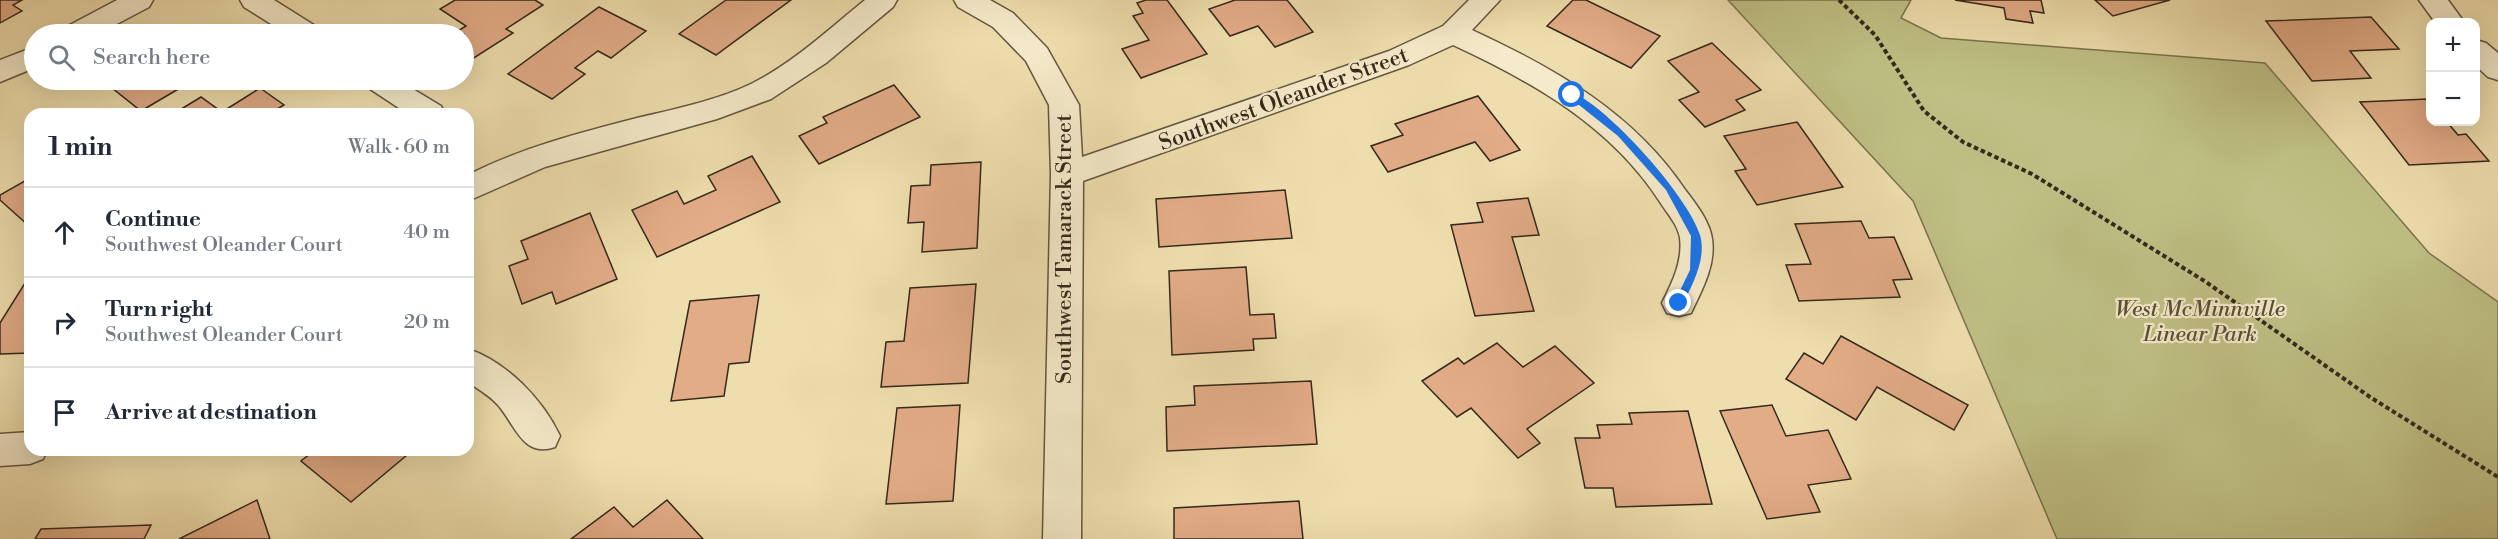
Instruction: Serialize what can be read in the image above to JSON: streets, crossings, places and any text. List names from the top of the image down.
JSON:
{
  "streets": {
    "street": ["Southwest Oleander Street", "Southwest Tamarack Street"]
  },
  "crossings": [
    ["Southwest Oleander Street", "Southwest Tamarack Street"]
  ],
  "parks": ["West McMinnville Linear Park"],
  "page": {
    "map_buttons": ["+", "−"],
    "search": "Search here",
    "heading": ["1 min", "Walk · 60 m"],
    "list": [
      ["Continue", "Southwest Oleander Court", "40 m"],
      ["Turn right", "Southwest Oleander Court", "20 m"],
      "Arrive at destination"
    ]
  }
}
